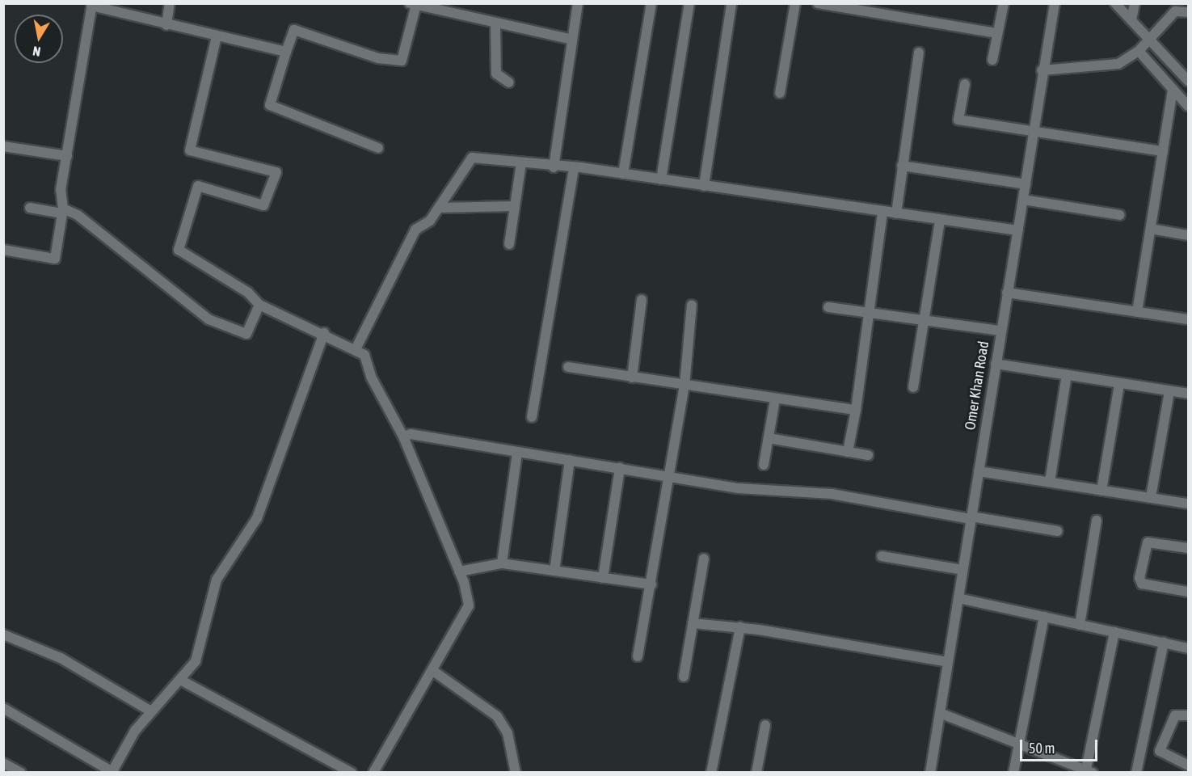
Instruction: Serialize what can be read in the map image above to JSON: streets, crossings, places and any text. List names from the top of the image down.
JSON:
{
  "streets": {
    "street": ["Omer Khan Road"]
  },
  "scale_bar": "50 m",
  "north": "bottom"
}
